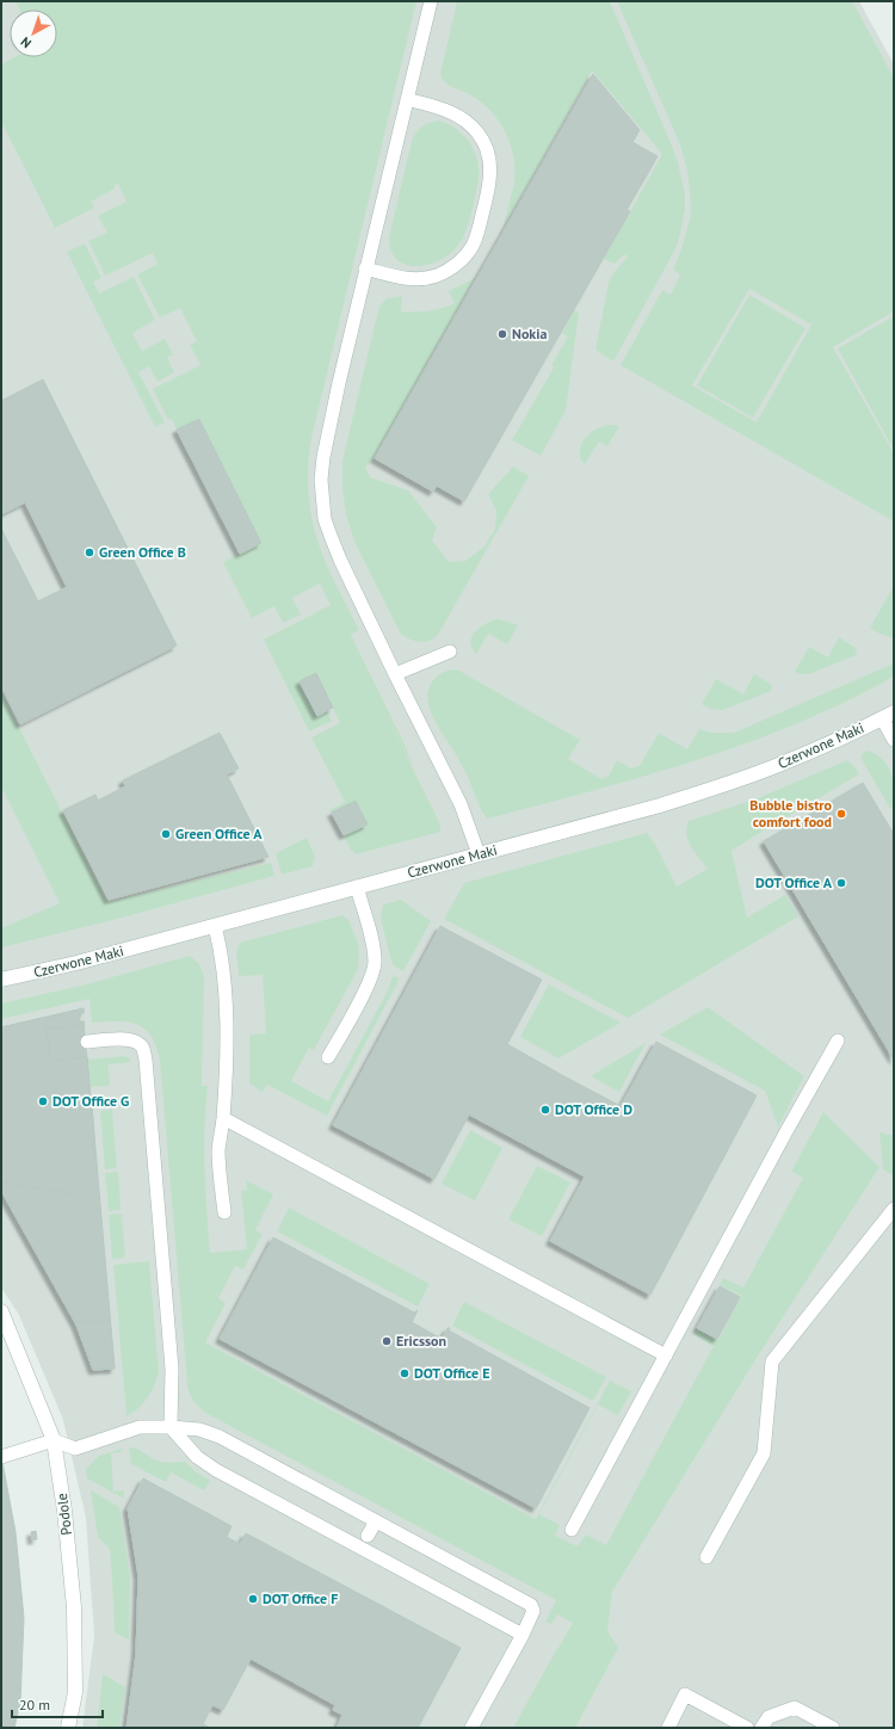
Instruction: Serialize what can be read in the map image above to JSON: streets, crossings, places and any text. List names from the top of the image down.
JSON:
{
  "streets": {
    "street": ["Czerwone Maki", "Podole"]
  },
  "places": [
    "Nokia",
    "Green Office B",
    "Bubble bistro comfort food",
    "Green Office A",
    "DOT Office A",
    "DOT Office G",
    "DOT Office D",
    "Ericsson",
    "DOT Office E",
    "DOT Office F"
  ],
  "scale_bar": "20 m",
  "north": "bottom left"
}
